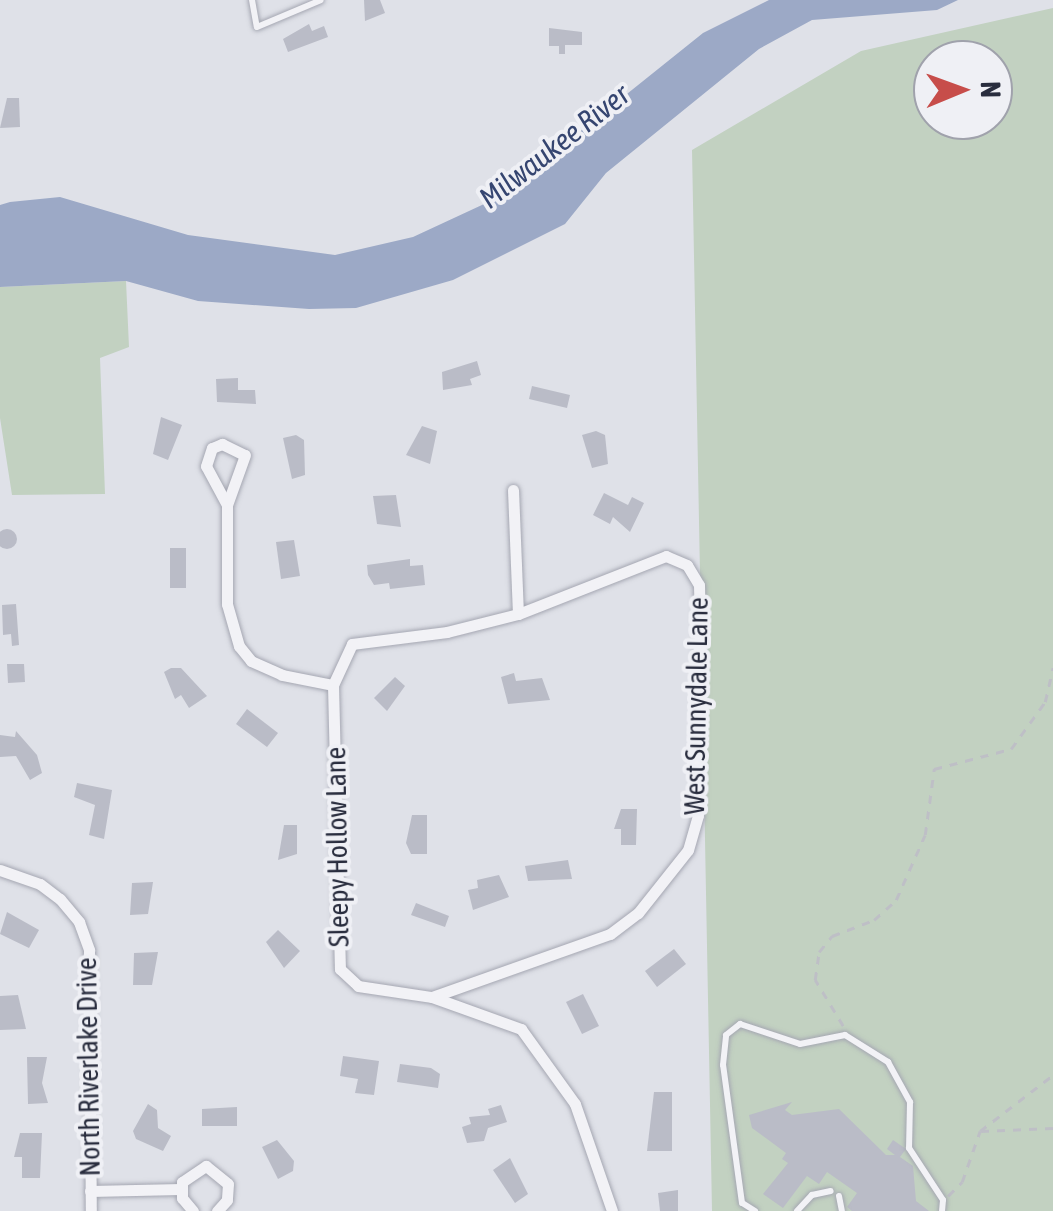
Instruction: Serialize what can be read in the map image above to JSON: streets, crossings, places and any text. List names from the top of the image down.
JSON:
{
  "streets": {
    "street": ["West Sunnydale Lane", "Sleepy Hollow Lane", "North Riverlake Drive"]
  },
  "crossings": [
    ["West Sunnydale Lane", "Sleepy Hollow Lane"]
  ],
  "water": ["Milwaukee River"],
  "north": "right"
}
